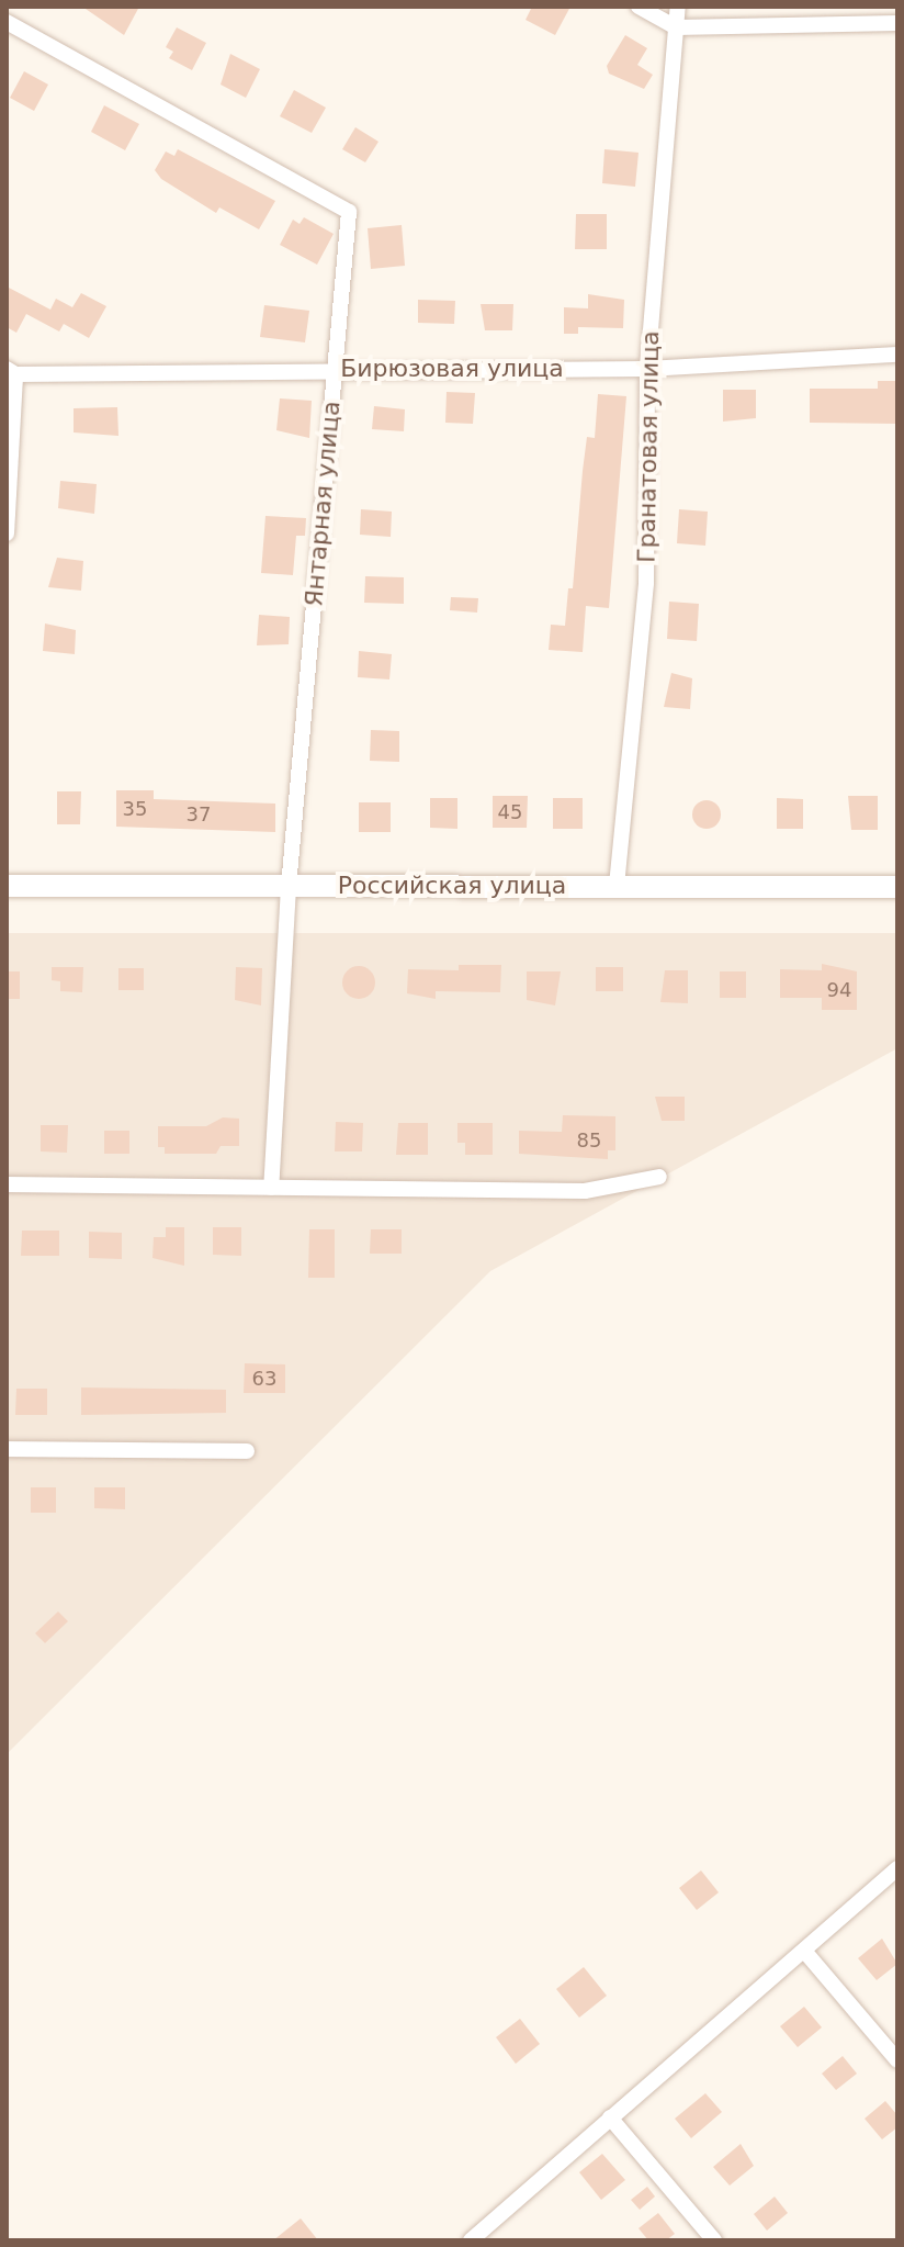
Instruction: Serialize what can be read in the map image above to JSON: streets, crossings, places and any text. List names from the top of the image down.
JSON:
{
  "streets": {
    "main road": ["Российская улица"],
    "street": ["Бирюзовая улица", "Гранатовая улица", "Янтарная улица"]
  },
  "crossings": [
    ["Бирюзовая улица", "Гранатовая улица"],
    ["Бирюзовая улица", "Янтарная улица"],
    ["Гранатовая улица", "Российская улица"],
    ["Янтарная улица", "Российская улица"]
  ],
  "house_numbers": [
    "35",
    "45",
    "37",
    "94",
    "85",
    "63"
  ]
}
